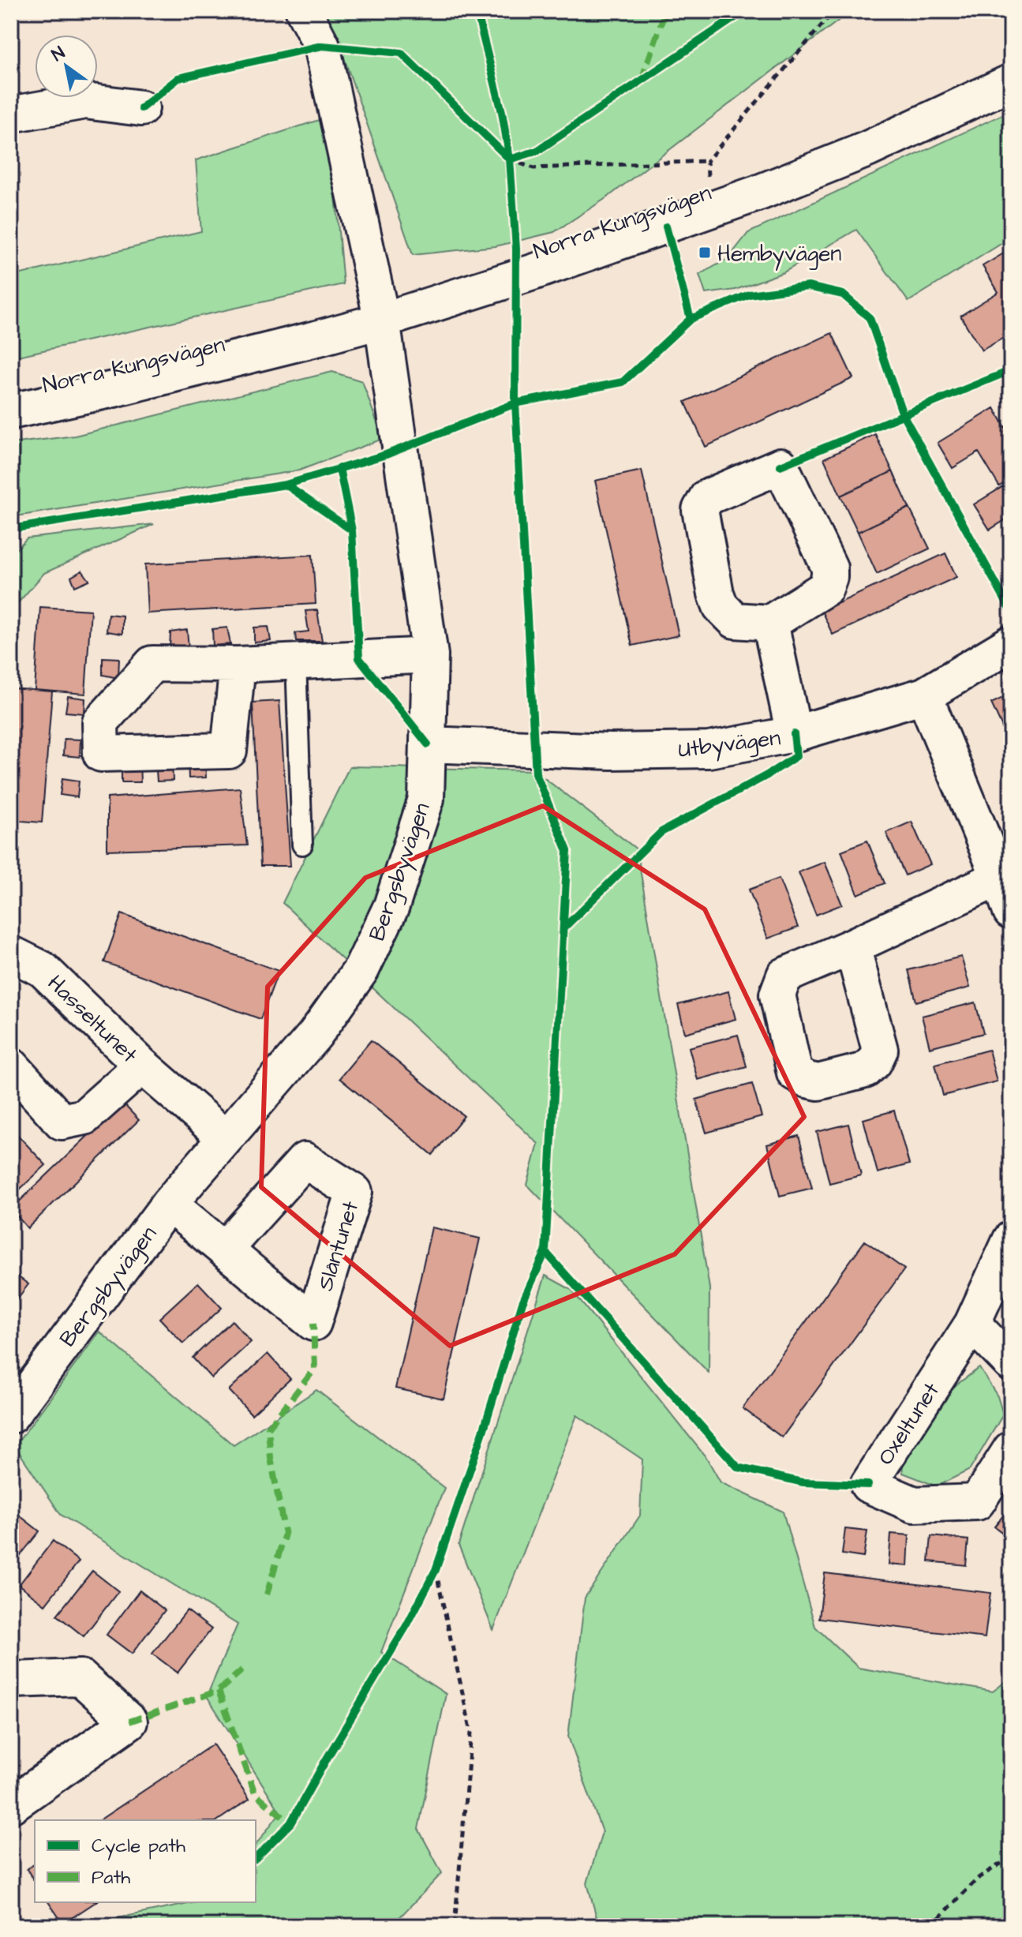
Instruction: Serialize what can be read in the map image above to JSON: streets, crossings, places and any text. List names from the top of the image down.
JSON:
{
  "streets": {
    "street": [
      "Norra Kungsvägen",
      "Utbyvägen",
      "Bergsbyvägen",
      "Hasseltunet",
      "Oxeltunet"
    ]
  },
  "crossings": [
    ["Norra Kungsvägen", "Bergsbyvägen"],
    ["Utbyvägen", "Bergsbyvägen"],
    ["Bergsbyvägen", "Hasseltunet"]
  ],
  "places": {
    "transit": ["Hembyvägen"]
  },
  "legend": ["Cycle path", "Path"],
  "north": "top left"
}
